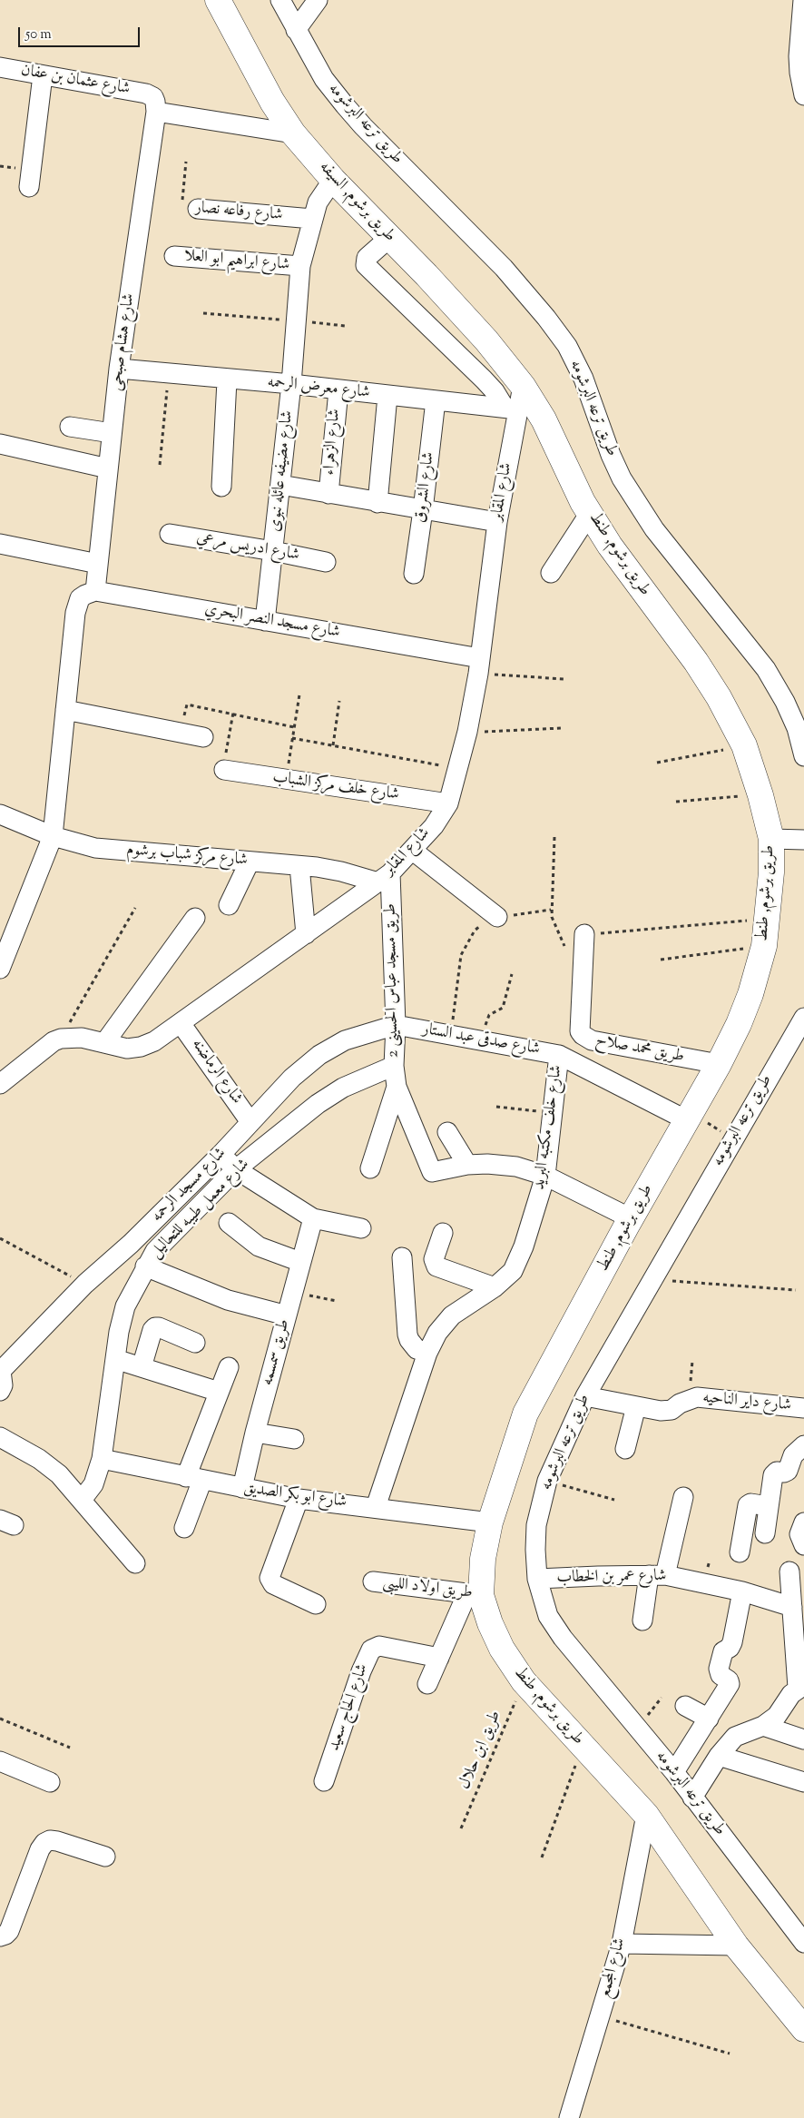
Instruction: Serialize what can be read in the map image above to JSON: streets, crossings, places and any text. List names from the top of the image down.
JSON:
{
  "streets": {
    "main road": ["طريق برشوم, السيفه", "طريق برشوم, طنط"],
    "street": [
      "شارع عثمان بن عفان",
      "طريق ترعه البرشومه",
      "شارع رفاعه نصار",
      "شارع ابراهيم ابو العلا",
      "شارع هشام صبحى",
      "شارع معرض الرحمه",
      "شارع الزهراء",
      "شارع مضيفه عائله نبوى",
      "شارع الشروق",
      "شارع المقابر",
      "شارع ادريس مرعي",
      "شارع مسجد النصر البحري",
      "شارع خلف مركز الشباب",
      "شارع مركز شباب برشوم",
      "طريق مسجد عباس الحسينى 2",
      "شارع صدقى عبد الستار",
      "طريق محمد صلاح",
      "شارع الرماضنه",
      "شارع خلف مكتبه البريد",
      "شارع مسجد الرحمه",
      "شارع معمل طيبه للتحاليل",
      "طريق سمسمه",
      "شارع داير الناحيه",
      "شارع ابو بكر الصديق",
      "شارع عمر بن الخطاب",
      "طريق اولاد الليبى",
      "شارع الحاج سعيد",
      "شارع المجمع"
    ],
    "path": ["طريق ابن حلال"]
  },
  "crossings": [
    ["شارع عثمان بن عفان", "طريق برشوم, السيفه"],
    ["شارع عثمان بن عفان", "شارع هشام صبحى"],
    ["طريق ترعه البرشومه", "شارع داير الناحيه"],
    ["طريق ترعه البرشومه", "شارع عمر بن الخطاب"],
    ["طريق برشوم, السيفه", "شارع مضيفه عائله نبوى"],
    ["طريق برشوم, السيفه", "شارع المقابر"],
    ["طريق برشوم, السيفه", "طريق برشوم, طنط"],
    ["شارع رفاعه نصار", "شارع مضيفه عائله نبوى"],
    ["شارع ابراهيم ابو العلا", "شارع مضيفه عائله نبوى"],
    ["شارع هشام صبحى", "شارع معرض الرحمه"],
    ["شارع هشام صبحى", "شارع مسجد النصر البحري"],
    ["شارع معرض الرحمه", "شارع الزهراء"],
    ["شارع معرض الرحمه", "شارع مضيفه عائله نبوى"],
    ["شارع معرض الرحمه", "شارع الشروق"],
    ["شارع معرض الرحمه", "شارع المقابر"],
    ["شارع مضيفه عائله نبوى", "شارع ادريس مرعي"],
    ["شارع مضيفه عائله نبوى", "شارع مسجد النصر البحري"],
    ["شارع المقابر", "طريق برشوم, طنط"],
    ["شارع المقابر", "شارع مسجد النصر البحري"],
    ["شارع المقابر", "شارع خلف مركز الشباب"],
    ["شارع المقابر", "شارع مركز شباب برشوم"],
    ["شارع المقابر", "طريق مسجد عباس الحسينى 2"],
    ["شارع المقابر", "شارع الرماضنه"],
    ["طريق برشوم, طنط", "شارع صدقى عبد الستار"],
    ["طريق برشوم, طنط", "طريق محمد صلاح"],
    ["طريق برشوم, طنط", "شارع ابو بكر الصديق"],
    ["طريق برشوم, طنط", "طريق اولاد الليبى"],
    ["طريق برشوم, طنط", "طريق ابن حلال"],
    ["طريق برشوم, طنط", "شارع المجمع"],
    ["شارع مركز شباب برشوم", "طريق مسجد عباس الحسينى 2"],
    ["طريق مسجد عباس الحسينى 2", "شارع صدقى عبد الستار"],
    ["طريق مسجد عباس الحسينى 2", "شارع مسجد الرحمه"],
    ["طريق مسجد عباس الحسينى 2", "شارع معمل طيبه للتحاليل"],
    ["شارع صدقى عبد الستار", "شارع خلف مكتبه البريد"],
    ["شارع صدقى عبد الستار", "شارع مسجد الرحمه"],
    ["شارع الرماضنه", "شارع مسجد الرحمه"],
    ["شارع خلف مكتبه البريد", "شارع ابو بكر الصديق"],
    ["شارع معمل طيبه للتحاليل", "شارع ابو بكر الصديق"],
    ["طريق سمسمه", "شارع ابو بكر الصديق"]
  ],
  "scale_bar": "50 m"
}
